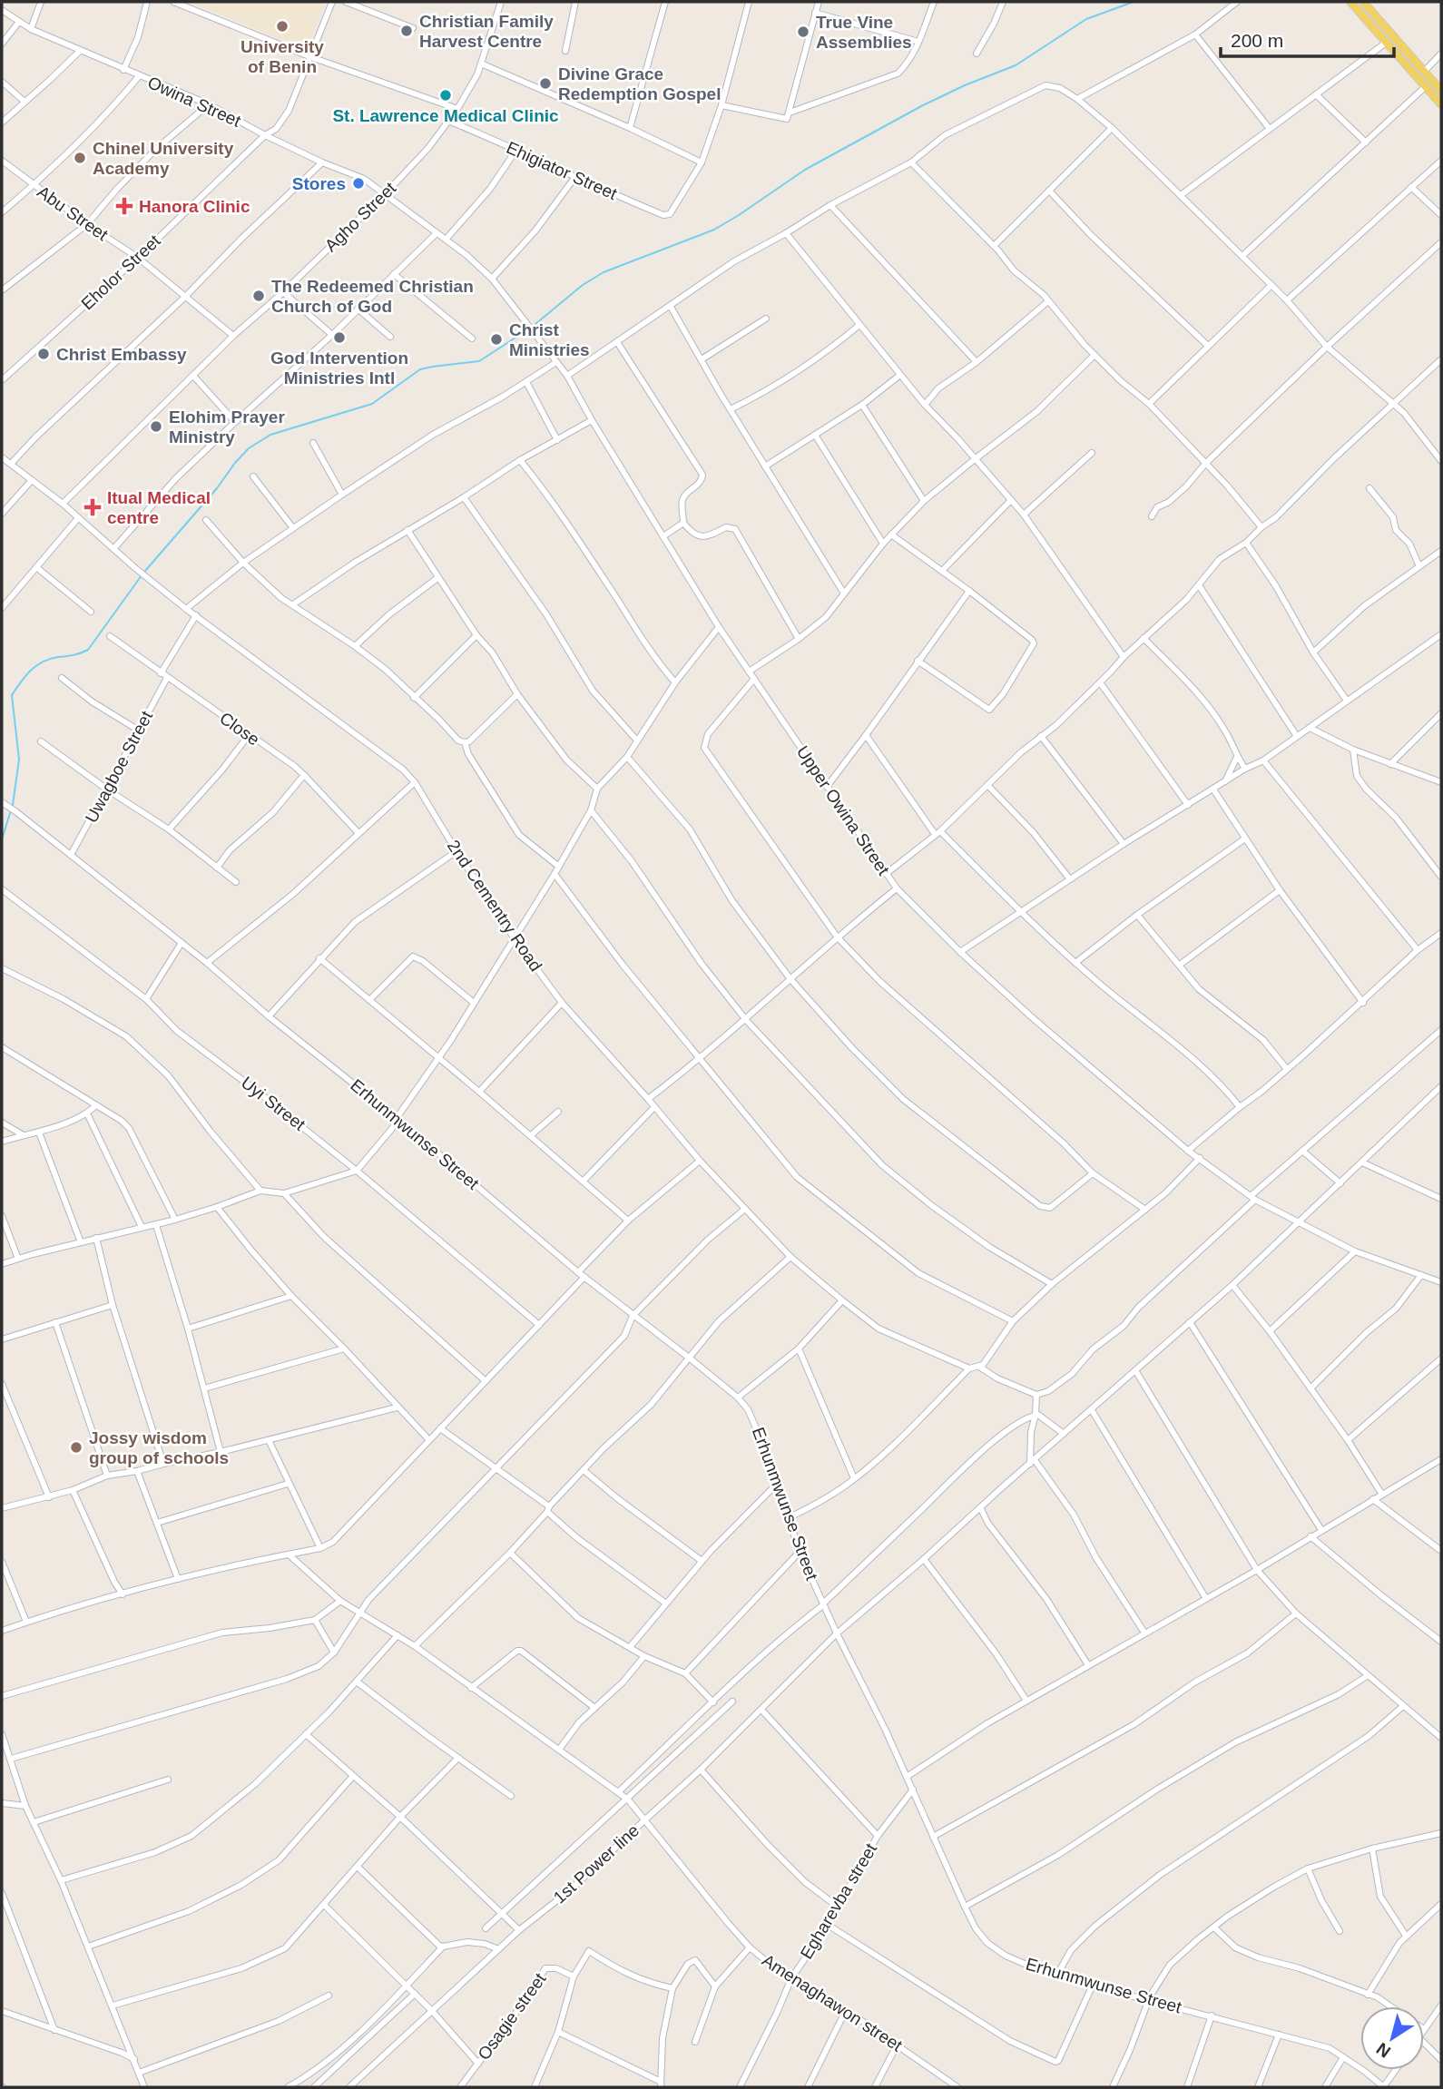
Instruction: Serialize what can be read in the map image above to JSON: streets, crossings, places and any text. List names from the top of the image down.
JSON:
{
  "streets": {
    "street": [
      "Owina Street",
      "Ehigiator Street",
      "Abu Street",
      "Agho Street",
      "Eholor Street",
      "Close",
      "Uwagboe Street",
      "Upper Owina Street",
      "2nd Cementry Road",
      "Uyi Street",
      "Erhunmwunse Street",
      "1st Power line",
      "Egharevba street",
      "Amenaghawon street",
      "Osagie street"
    ]
  },
  "crossings": [
    ["Owina Street", "Agho Street"],
    ["Owina Street", "Eholor Street"],
    ["Owina Street", "Upper Owina Street"],
    ["Ehigiator Street", "Agho Street"],
    ["Abu Street", "Agho Street"],
    ["Abu Street", "Eholor Street"],
    ["Agho Street", "Upper Owina Street"],
    ["Agho Street", "2nd Cementry Road"],
    ["Close", "Uwagboe Street"],
    ["Uwagboe Street", "2nd Cementry Road"],
    ["Uwagboe Street", "Erhunmwunse Street"],
    ["Upper Owina Street", "1st Power line"],
    ["Erhunmwunse Street", "1st Power line"],
    ["Erhunmwunse Street", "Egharevba street"],
    ["1st Power line", "Amenaghawon street"],
    ["Egharevba street", "Amenaghawon street"]
  ],
  "places": {
    "other": [
      "University of Benin",
      "Christian Family Harvest Centre",
      "True Vine Assemblies",
      "Divine Grace Redemption Gospel",
      "St. Lawrence Medical Clinic",
      "Chinel University Academy",
      "Stores",
      "The Redeemed Christian Church of God",
      "God Intervention Ministries Intl",
      "Christ Ministries",
      "Christ Embassy",
      "Elohim Prayer Ministry",
      "Jossy wisdom group of schools"
    ],
    "health": ["Hanora Clinic", "Itual Medical centre"]
  },
  "scale_bar": "200 m",
  "north": "bottom left"
}
